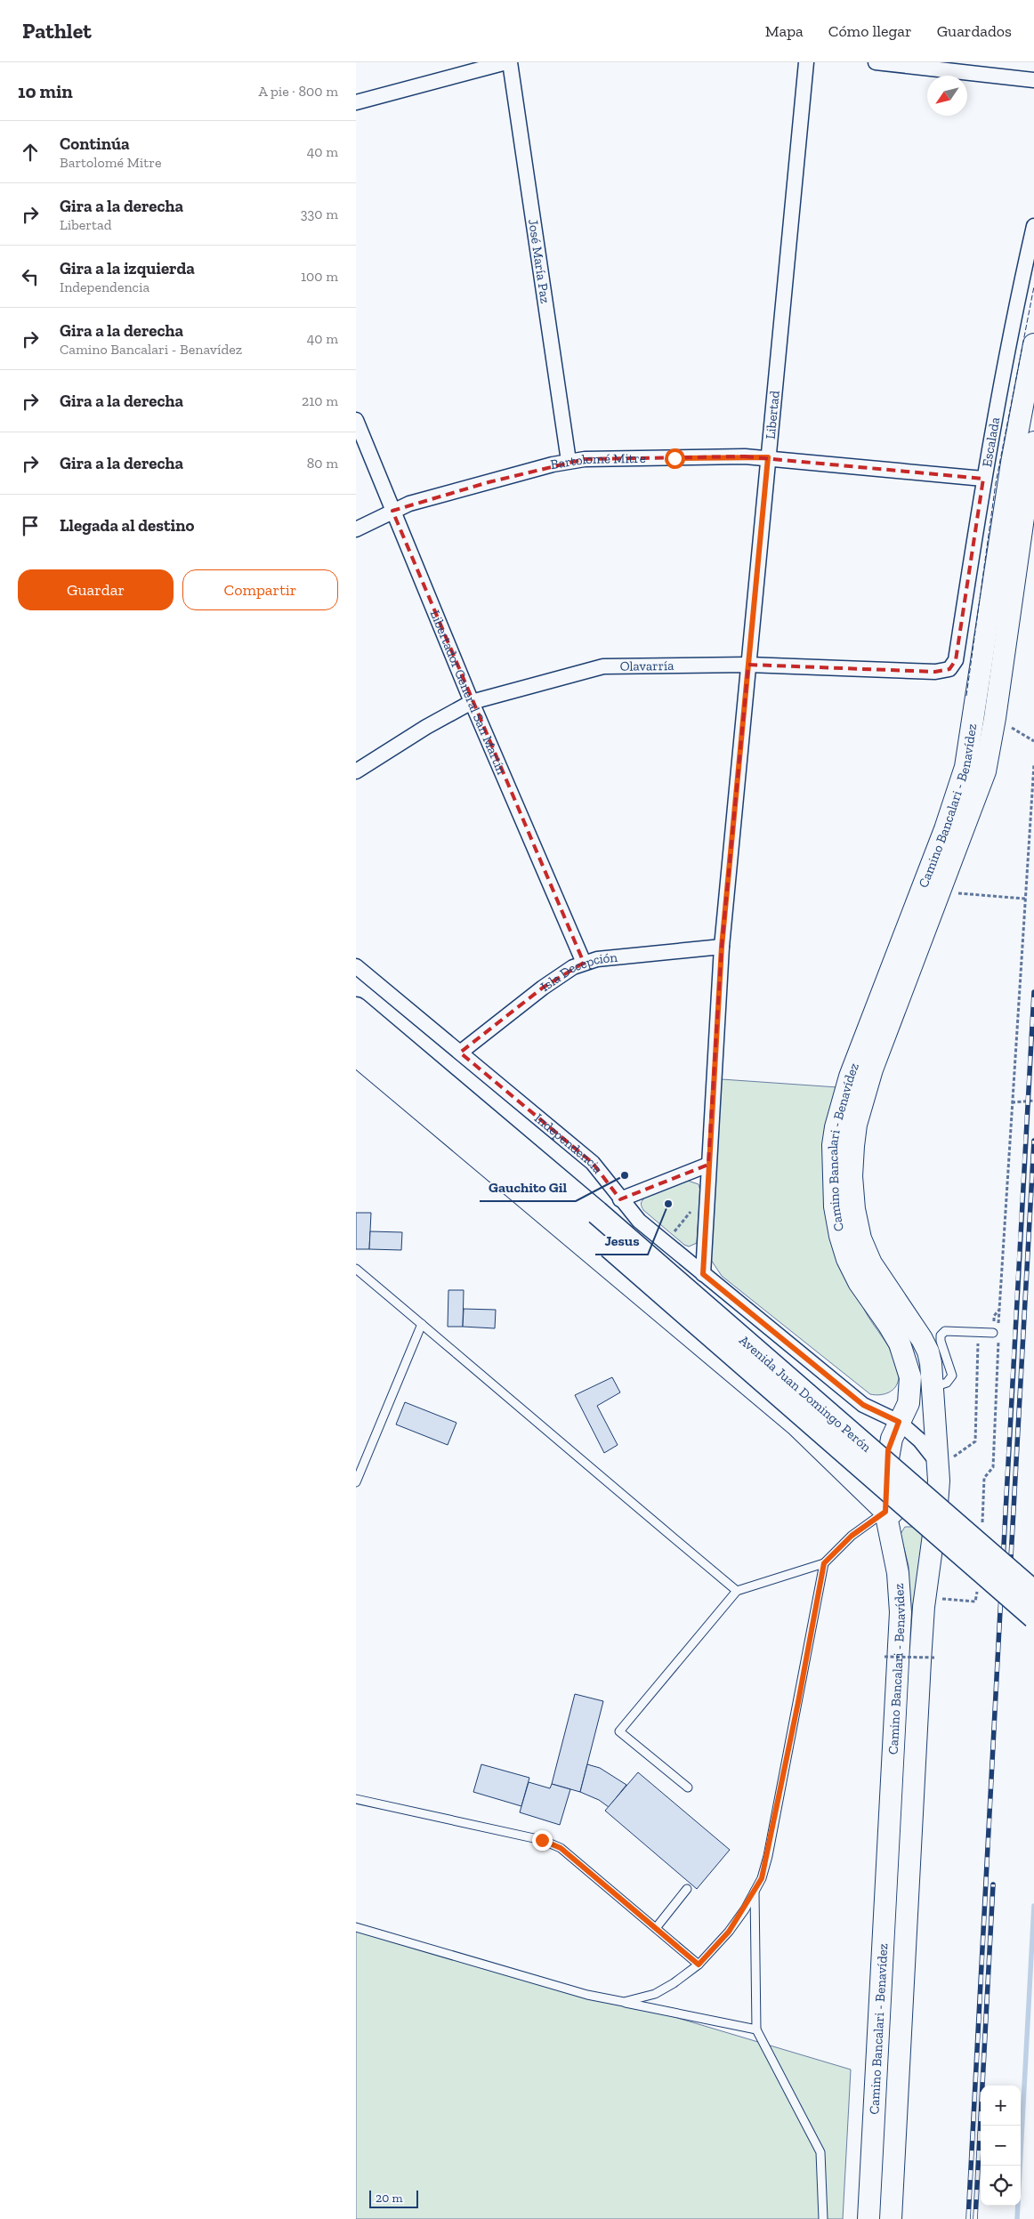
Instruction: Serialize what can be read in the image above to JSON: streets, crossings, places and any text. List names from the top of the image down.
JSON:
{
  "streets": {
    "main road": ["Camino Bancalari - Benavídez", "Avenida Juan Domingo Perón"],
    "street": [
      "José María Paz",
      "Libertad",
      "Escalada",
      "Bartolomé Mitre",
      "Olavarría",
      "Libertador General San Martín",
      "Isla Decepción",
      "Independencia"
    ]
  },
  "crossings": [
    ["José María Paz", "Bartolomé Mitre"],
    ["Libertad", "Bartolomé Mitre"],
    ["Libertad", "Olavarría"],
    ["Libertad", "Isla Decepción"],
    ["Libertad", "Independencia"],
    ["Escalada", "Bartolomé Mitre"],
    ["Escalada", "Olavarría"],
    ["Bartolomé Mitre", "Libertador General San Martín"],
    ["Olavarría", "Libertador General San Martín"],
    ["Libertador General San Martín", "Isla Decepción"],
    ["Camino Bancalari - Benavídez", "Independencia"],
    ["Isla Decepción", "Independencia"]
  ],
  "places": ["Gauchito Gil", "Jesus"],
  "scale_bar": "20 m",
  "north": "bottom left",
  "page": {
    "header": "Pathlet",
    "nav": ["Mapa", "Cómo llegar", "Guardados"],
    "heading": ["10 min", "A pie · 800 m"],
    "list": [
      ["Continúa", "Bartolomé Mitre", "40 m"],
      ["Gira a la derecha", "Libertad", "330 m"],
      ["Gira a la izquierda", "Independencia", "100 m"],
      ["Gira a la derecha", "Camino Bancalari - Benavídez", "40 m"],
      ["Gira a la derecha", "210 m"],
      ["Gira a la derecha", "80 m"],
      "Llegada al destino"
    ],
    "buttons": ["Guardar", "Compartir"],
    "map_buttons": ["+", "−"],
    "scale": "20 m"
  }
}
